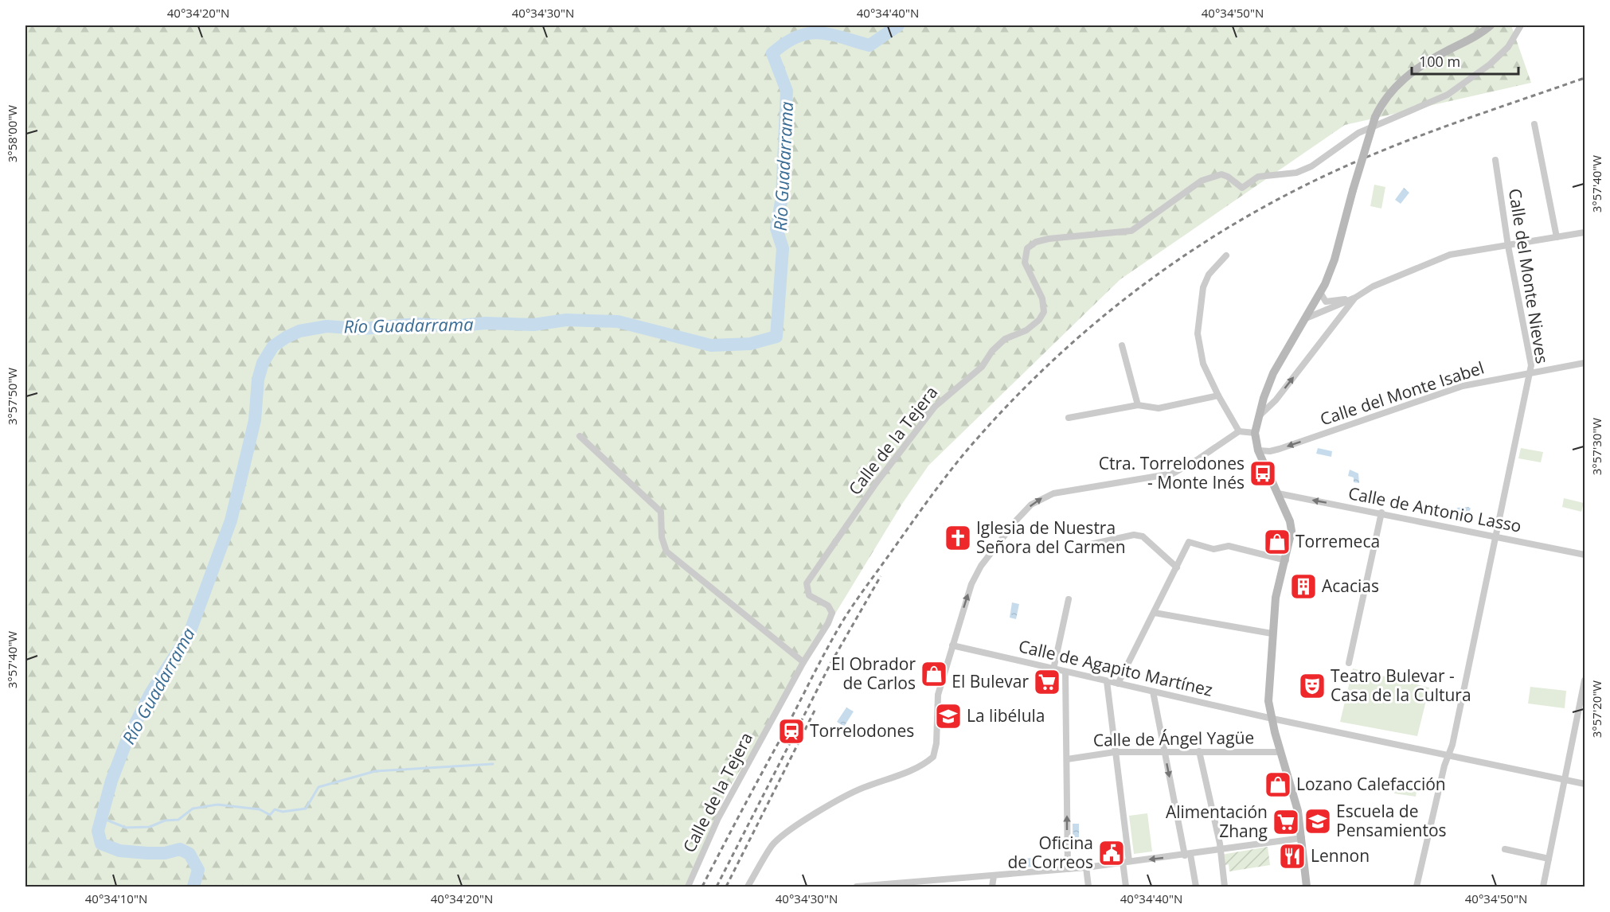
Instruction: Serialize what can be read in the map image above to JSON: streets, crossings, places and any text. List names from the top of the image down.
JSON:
{
  "streets": {
    "street": [
      "Calle del Monte Nieves",
      "Calle del Monte Isabel",
      "Calle de la Tejera",
      "Calle de Antonio Lasso",
      "Calle de Agapito Martínez",
      "Calle de Ángel Yagüe"
    ]
  },
  "crossings": [
    ["Calle del Monte Nieves", "Calle del Monte Isabel"],
    ["Calle del Monte Nieves", "Calle de Antonio Lasso"],
    ["Calle del Monte Nieves", "Calle de Agapito Martínez"]
  ],
  "one_way": ["Calle del Monte Isabel"],
  "water": ["Río Guadarrama"],
  "places": {
    "bus stop": ["Ctra. Torrelodones - Monte Inés"],
    "church": ["Iglesia de Nuestra Señora del Carmen"],
    "shop": ["Torremeca", "El Obrador de Carlos", "Lozano Calefacción"],
    "building": ["Acacias"],
    "supermarket": ["El Bulevar", "Alimentación Zhang"],
    "theatre": ["Teatro Bulevar - Casa de la Cultura"],
    "school or university": ["La libélula", "Escuela de Pensamientos"],
    "station": ["Torrelodones"],
    "public building": ["Oficina de Correos"],
    "restaurant": ["Lennon"]
  },
  "scale_bar": "100 m",
  "coordinates": [
    "40°34'20\"N",
    "40°34'30\"N",
    "40°34'40\"N",
    "40°34'50\"N",
    "3°58'00\"W",
    "3°57'40\"W",
    "3°57'50\"W",
    "3°57'30\"W",
    "3°57'20\"W",
    "40°34'10\"N"
  ]
}
